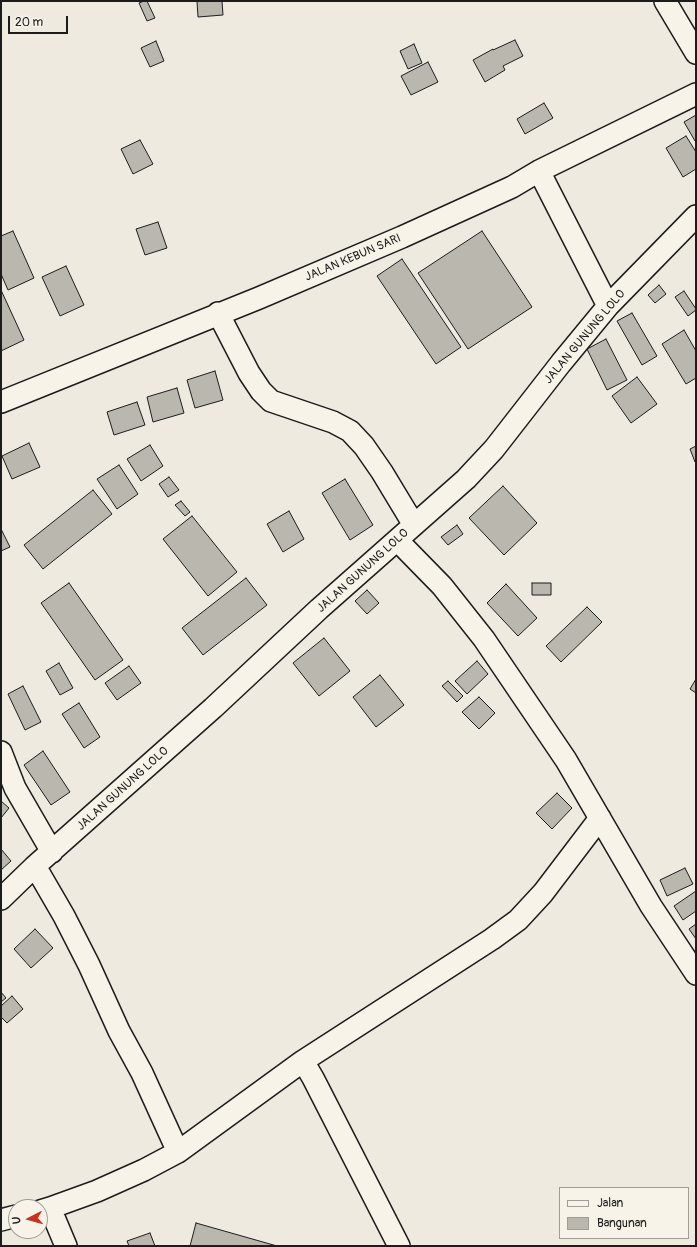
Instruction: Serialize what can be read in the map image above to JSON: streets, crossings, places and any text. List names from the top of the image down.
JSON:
{
  "streets": {
    "street": ["JALAN KEBUN SARI", "JALAN GUNUNG LOLO"]
  },
  "legend": ["Jalan", "Bangunan"],
  "scale_bar": "20 m",
  "north": "left"
}
